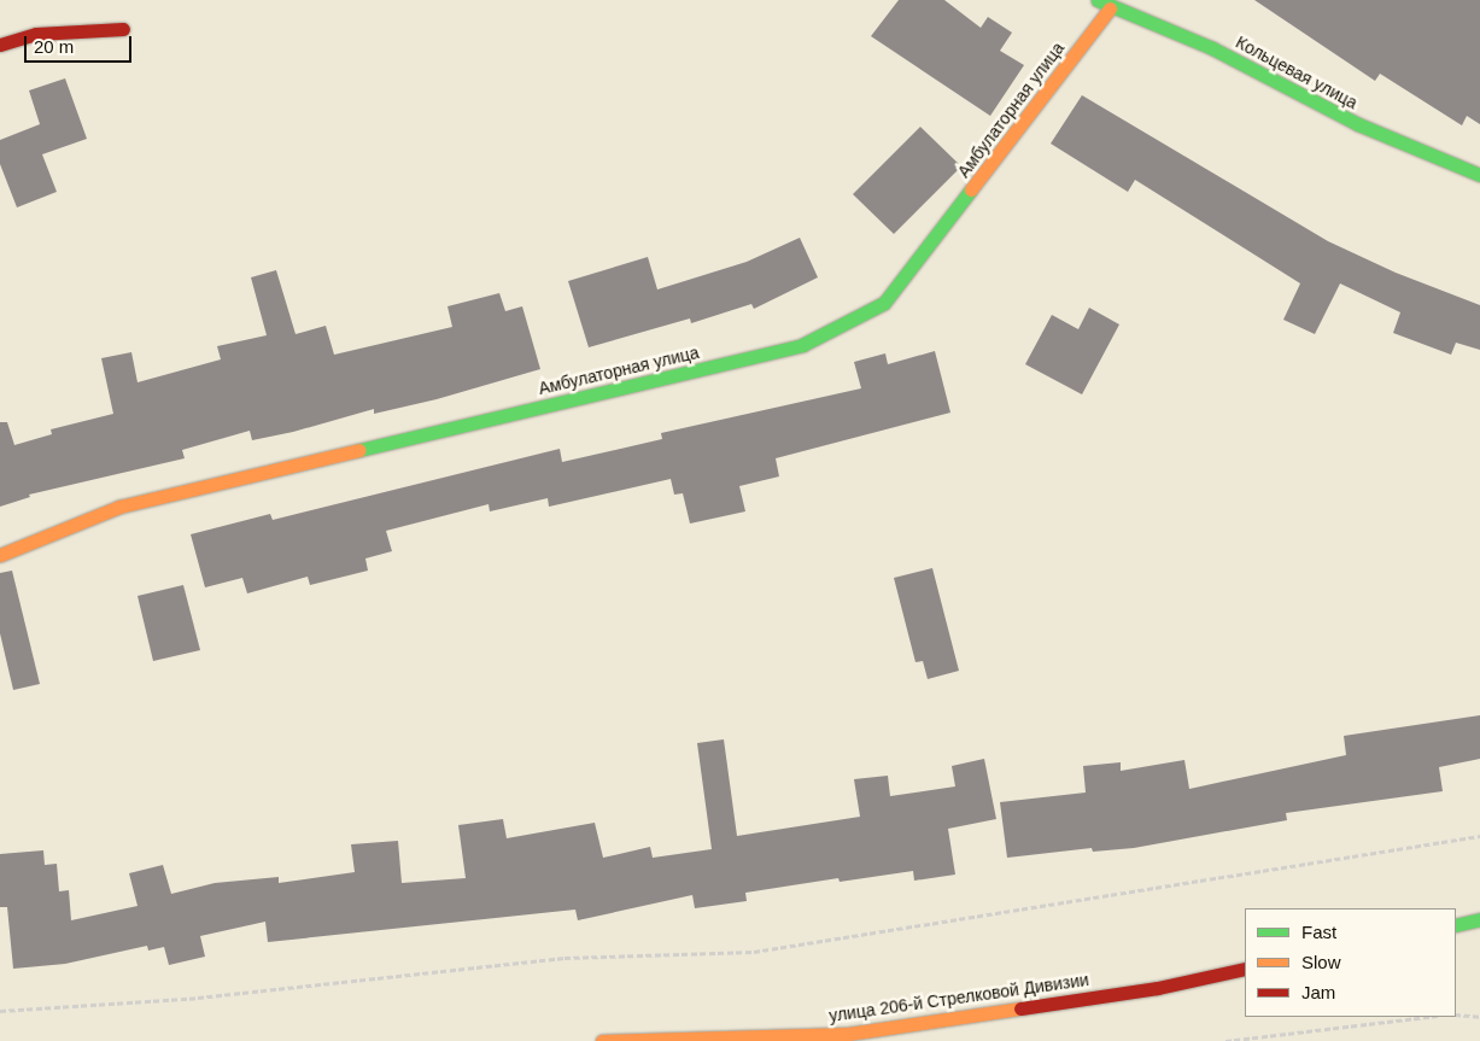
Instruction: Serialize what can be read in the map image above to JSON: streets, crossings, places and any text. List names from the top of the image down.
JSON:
{
  "streets": {
    "street": ["Кольцевая улица", "Амбулаторная улица", "улица 206-й Стрелковой Дивизии"]
  },
  "crossings": [
    ["Кольцевая улица", "Амбулаторная улица"]
  ],
  "legend": ["Fast", "Slow", "Jam"],
  "scale_bar": "20 m"
}
